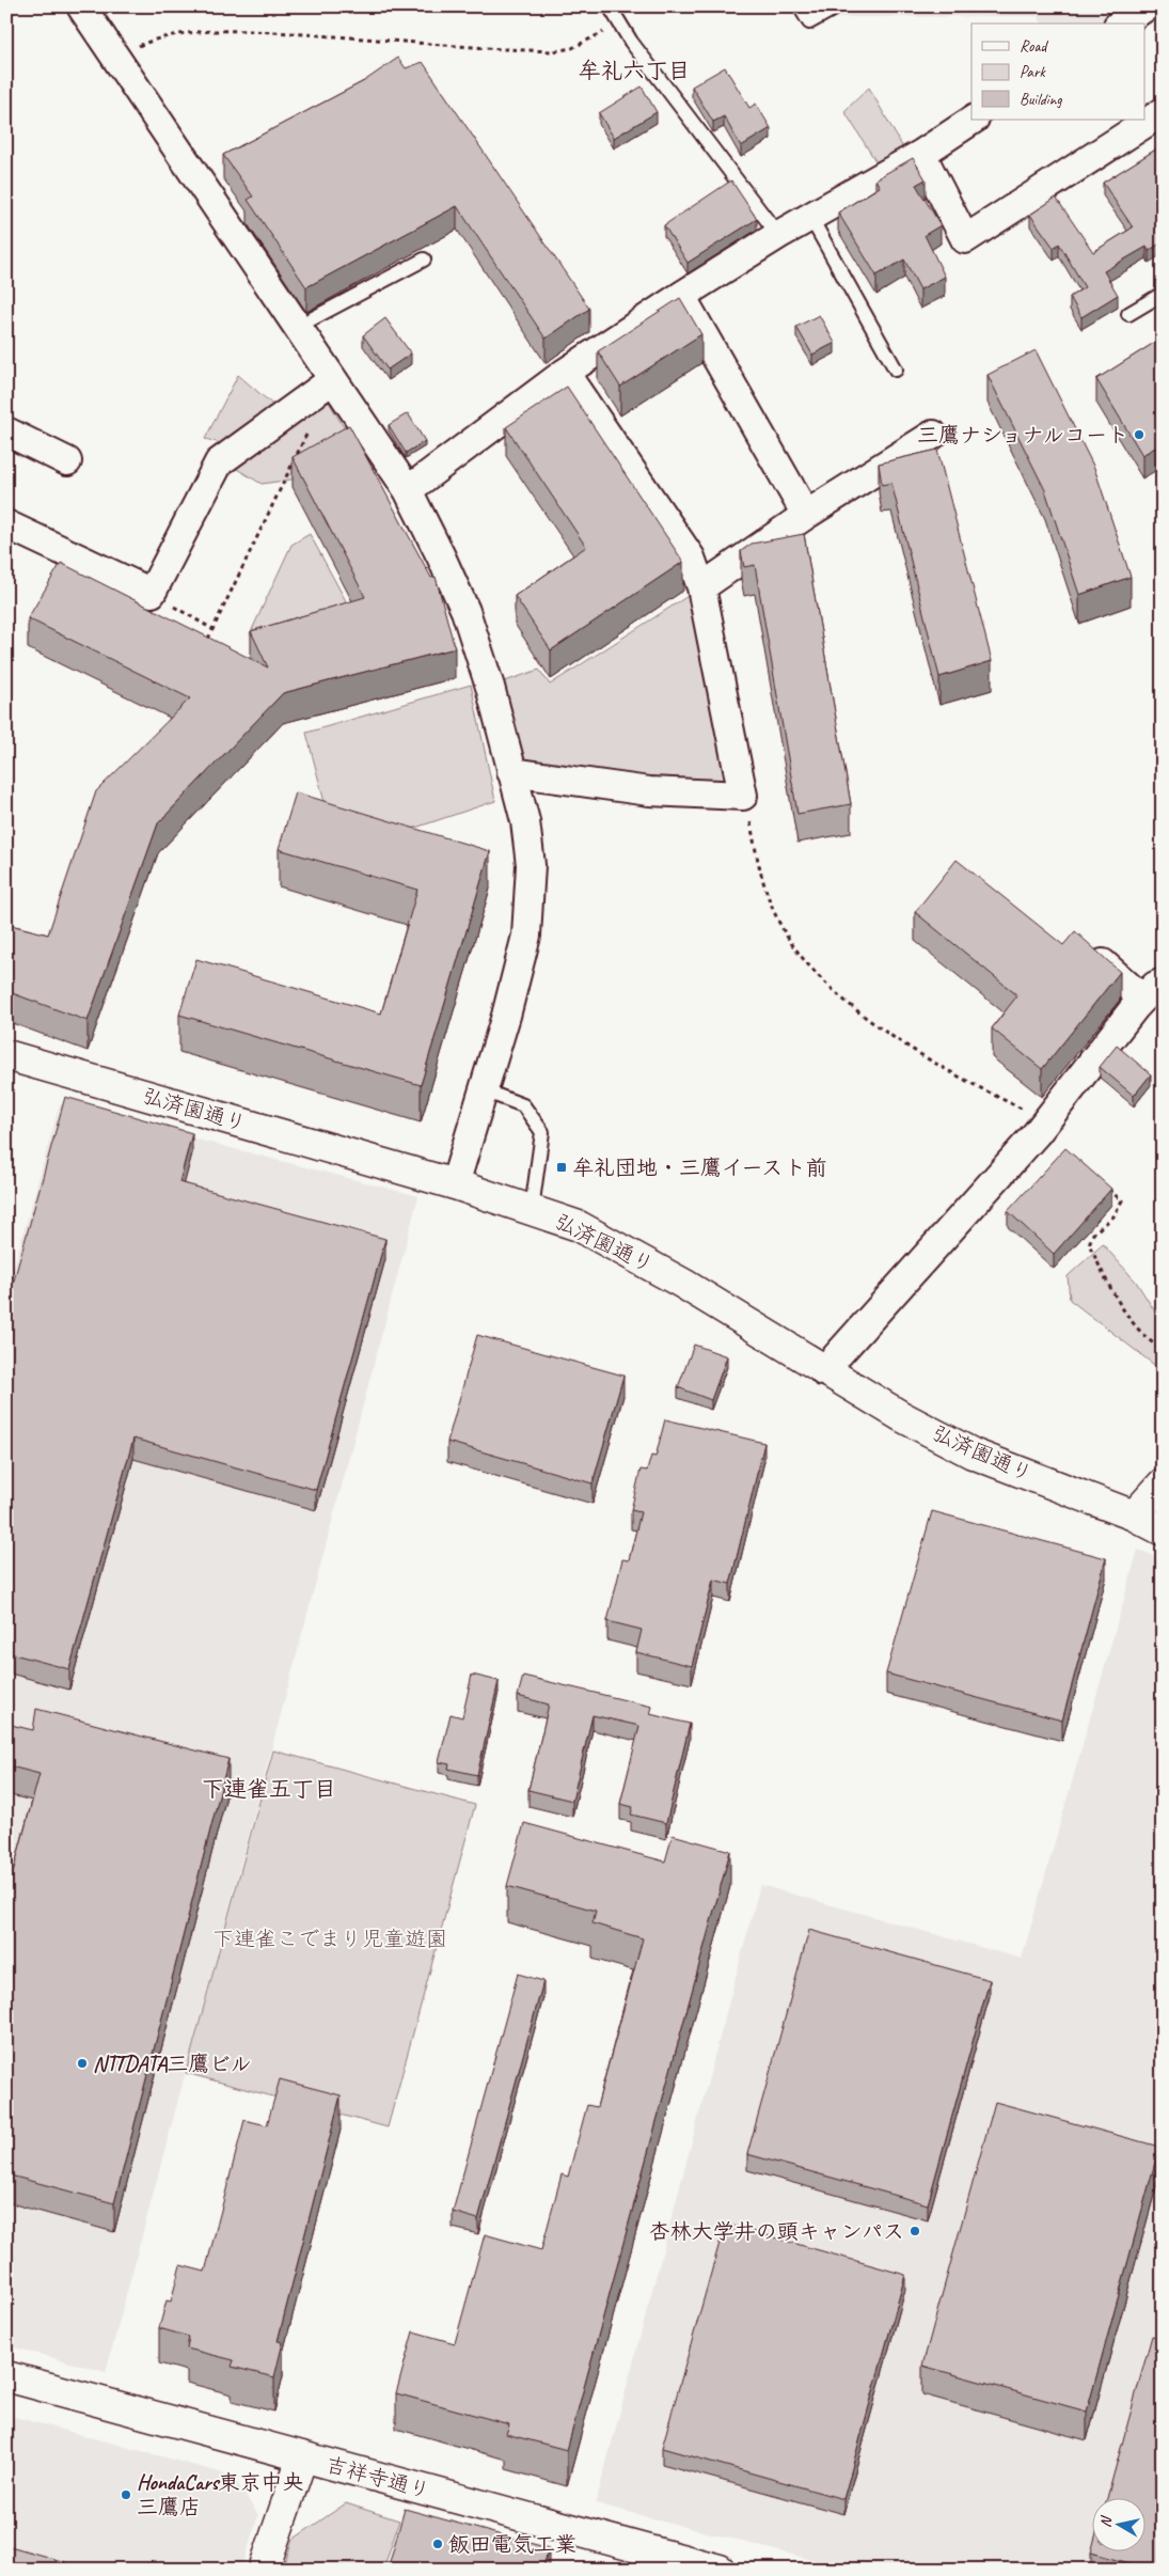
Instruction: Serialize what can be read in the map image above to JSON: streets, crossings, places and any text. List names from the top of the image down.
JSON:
{
  "streets": {
    "street": ["弘済園通り", "吉祥寺通り"]
  },
  "districts": ["牟礼六丁目", "下連雀五丁目"],
  "parks": ["下連雀こでまり児童遊園"],
  "places": {
    "other": [
      "三鷹ナショナルコート",
      "NTTDATA三鷹ビル",
      "杏林大学井の頭キャンパス",
      "HondaCars東京中央 三鷹店",
      "飯田電気工業"
    ],
    "transit": ["牟礼団地・三鷹イースト前"]
  },
  "legend": ["Road", "Park", "Building"],
  "north": "left"
}
